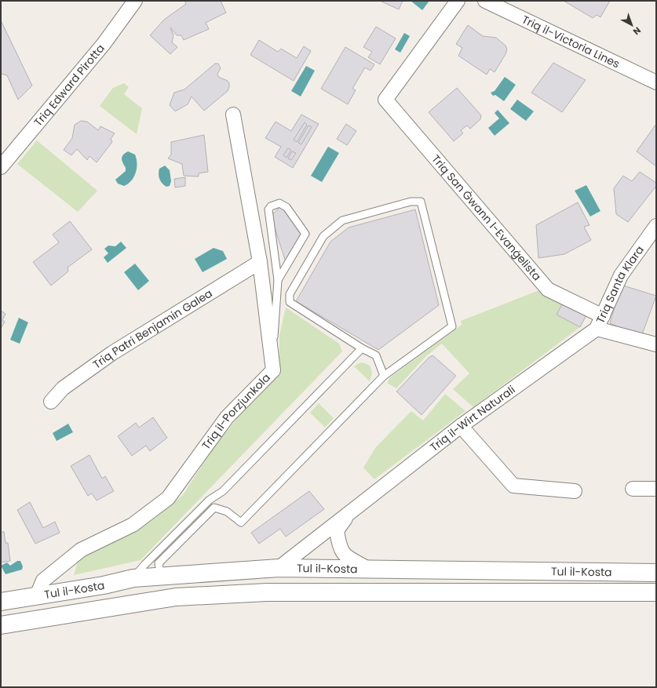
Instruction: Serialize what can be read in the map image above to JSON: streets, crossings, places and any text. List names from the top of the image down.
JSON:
{
  "streets": {
    "highway": ["Tul il-Kosta"],
    "street": [
      "Triq il-Victoria Lines",
      "Triq Edward Pirotta",
      "Triq San Ġwann l-Evanġelista",
      "Triq Santa Klara",
      "Triq Patri Benjamin Galea",
      "Triq il-Porzjunkola",
      "Triq il-Wirt Naturali"
    ]
  },
  "crossings": [
    ["Triq San Ġwann l-Evanġelista", "Triq Santa Klara"],
    ["Triq Santa Klara", "Triq il-Wirt Naturali"],
    ["Triq Patri Benjamin Galea", "Triq il-Porzjunkola"],
    ["Triq il-Porzjunkola", "Tul il-Kosta"],
    ["Triq il-Wirt Naturali", "Tul il-Kosta"]
  ],
  "north": "bottom right"
}
